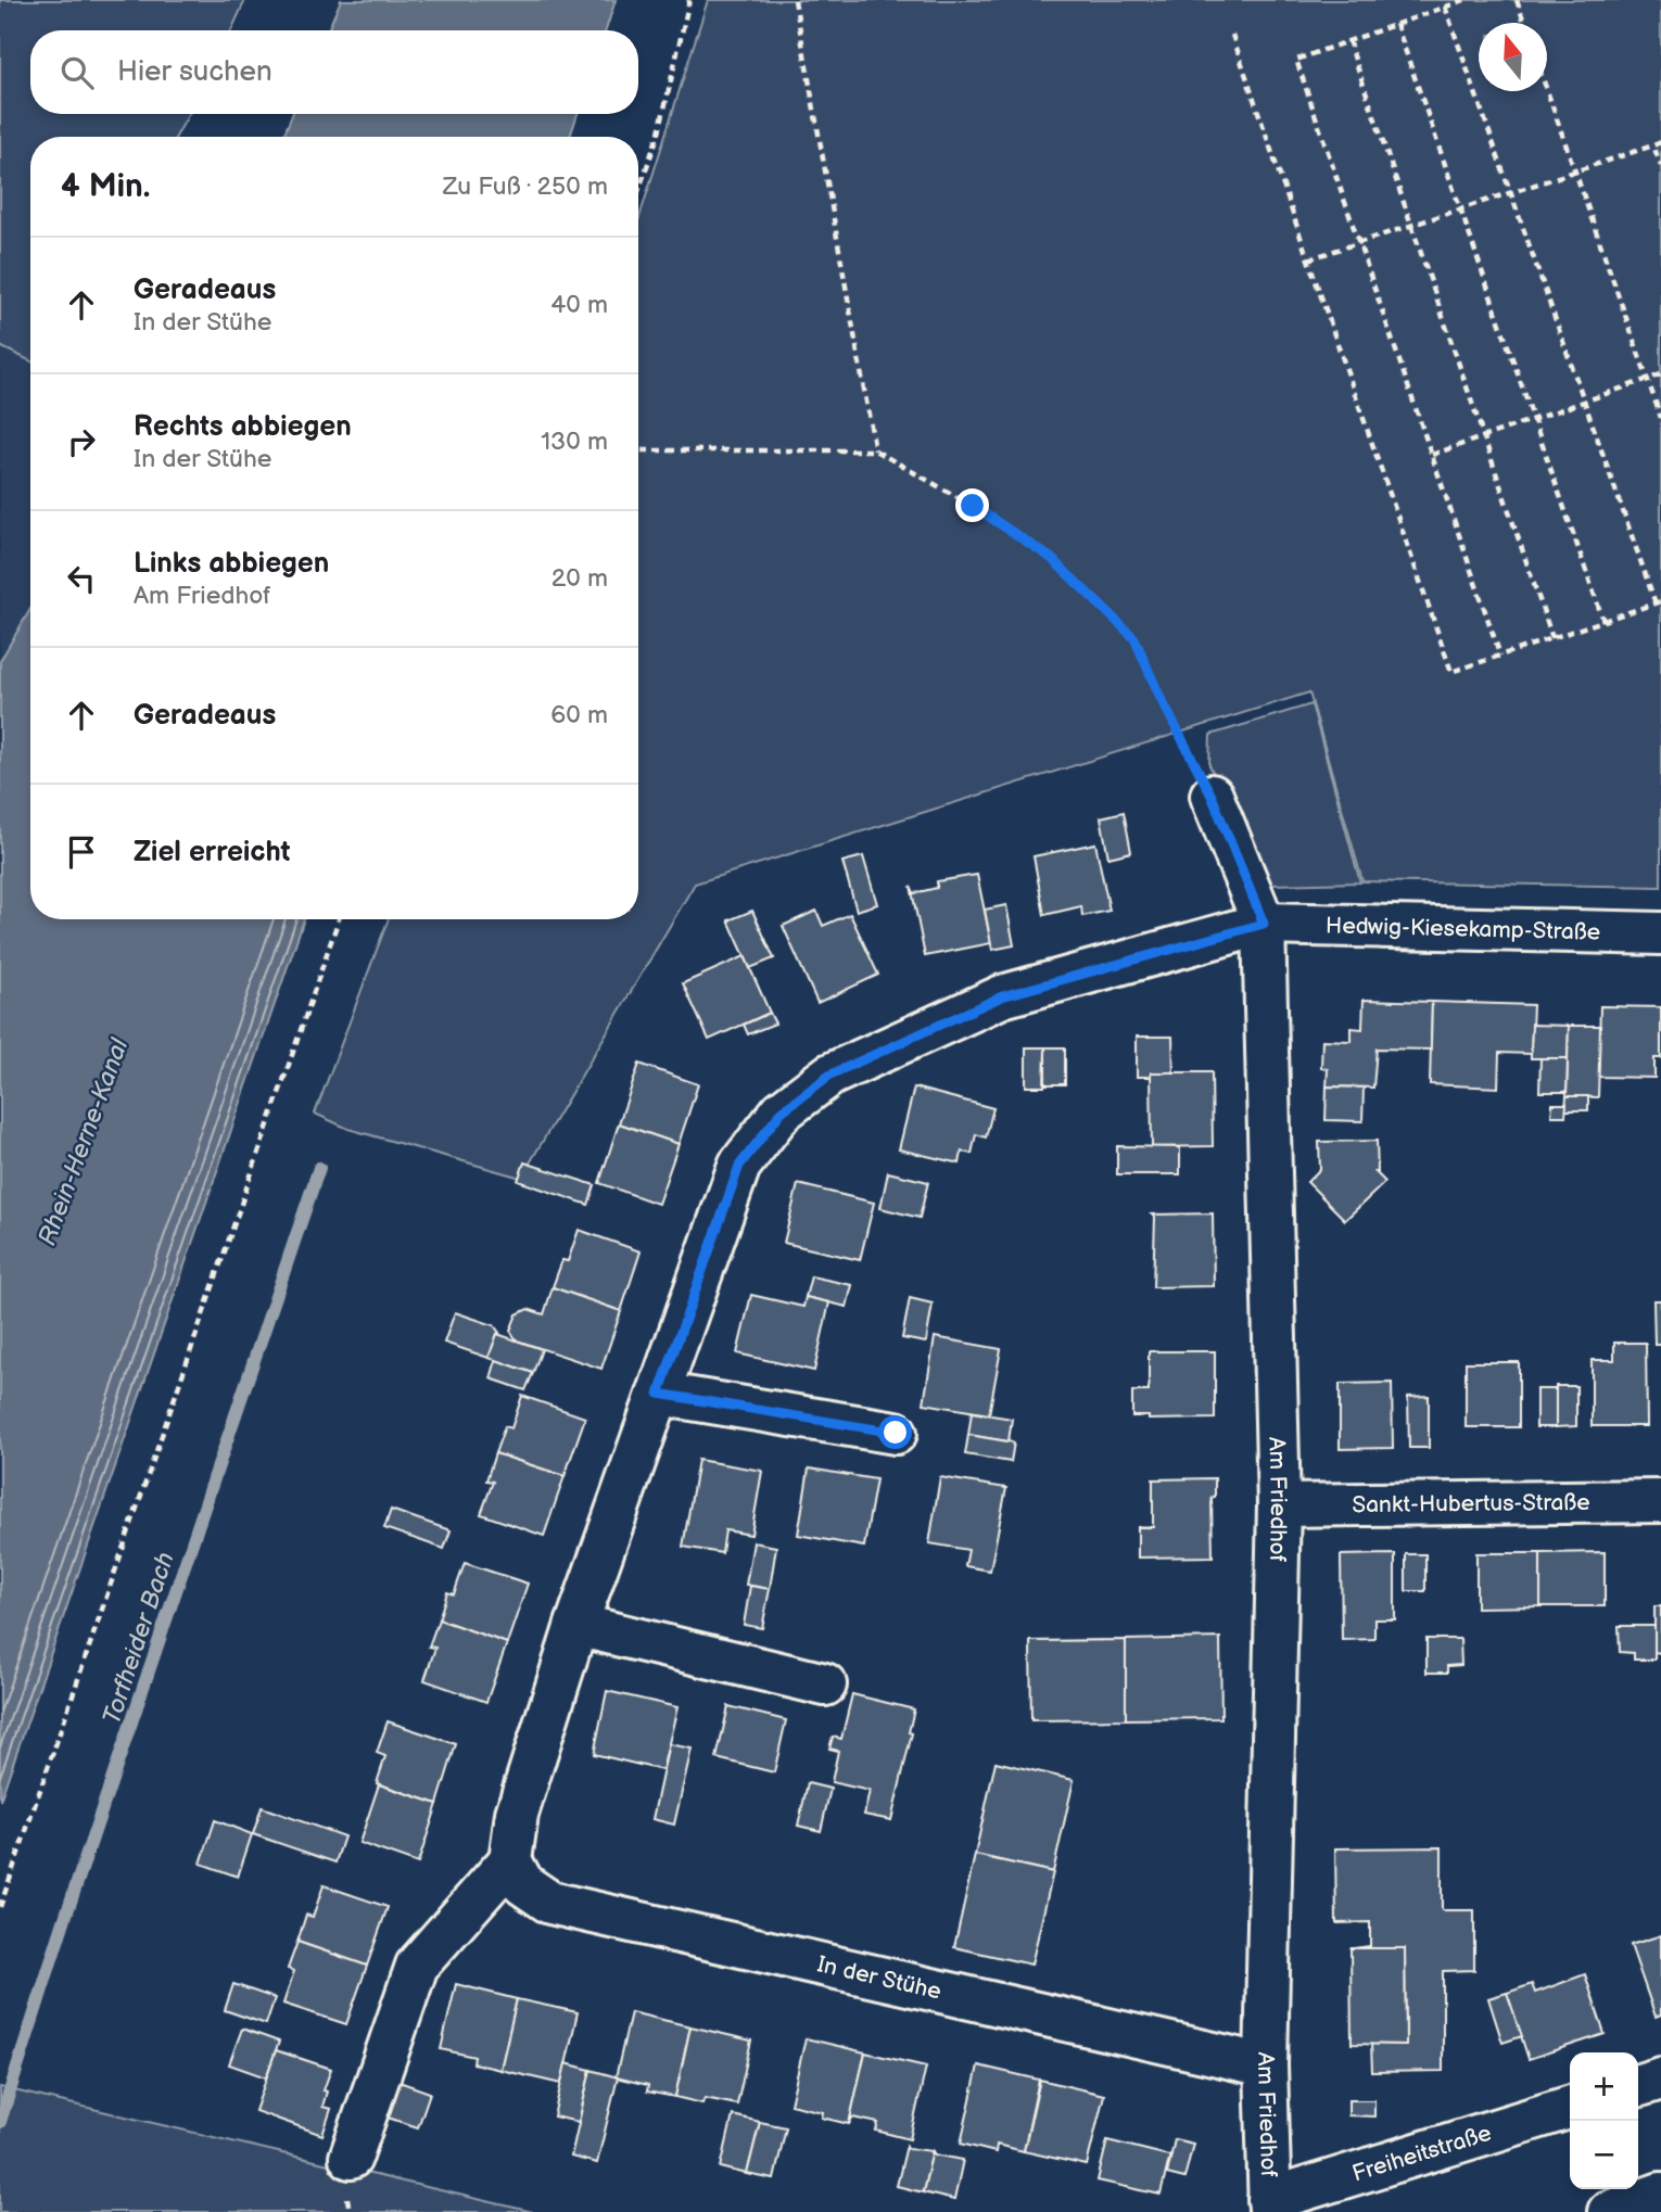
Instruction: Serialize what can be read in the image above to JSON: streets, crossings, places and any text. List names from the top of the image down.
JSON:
{
  "streets": {
    "street": [
      "Hedwig-Kiesekamp-Straße",
      "Am Friedhof",
      "Sankt-Hubertus-Straße",
      "In der Stühe",
      "Freiheitstraße"
    ]
  },
  "crossings": [
    ["Hedwig-Kiesekamp-Straße", "Am Friedhof"],
    ["Am Friedhof", "Sankt-Hubertus-Straße"],
    ["Am Friedhof", "In der Stühe"],
    ["Am Friedhof", "Freiheitstraße"]
  ],
  "water": ["Rhein-Herne-Kanal", "Torfheider Bach"],
  "north": "top",
  "page": {
    "search": "Hier suchen",
    "heading": ["4 Min.", "Zu Fuß · 250 m"],
    "list": [
      ["Geradeaus", "In der Stühe", "40 m"],
      ["Rechts abbiegen", "In der Stühe", "130 m"],
      ["Links abbiegen", "Am Friedhof", "20 m"],
      ["Geradeaus", "60 m"],
      "Ziel erreicht"
    ],
    "map_buttons": ["+", "−"]
  }
}
